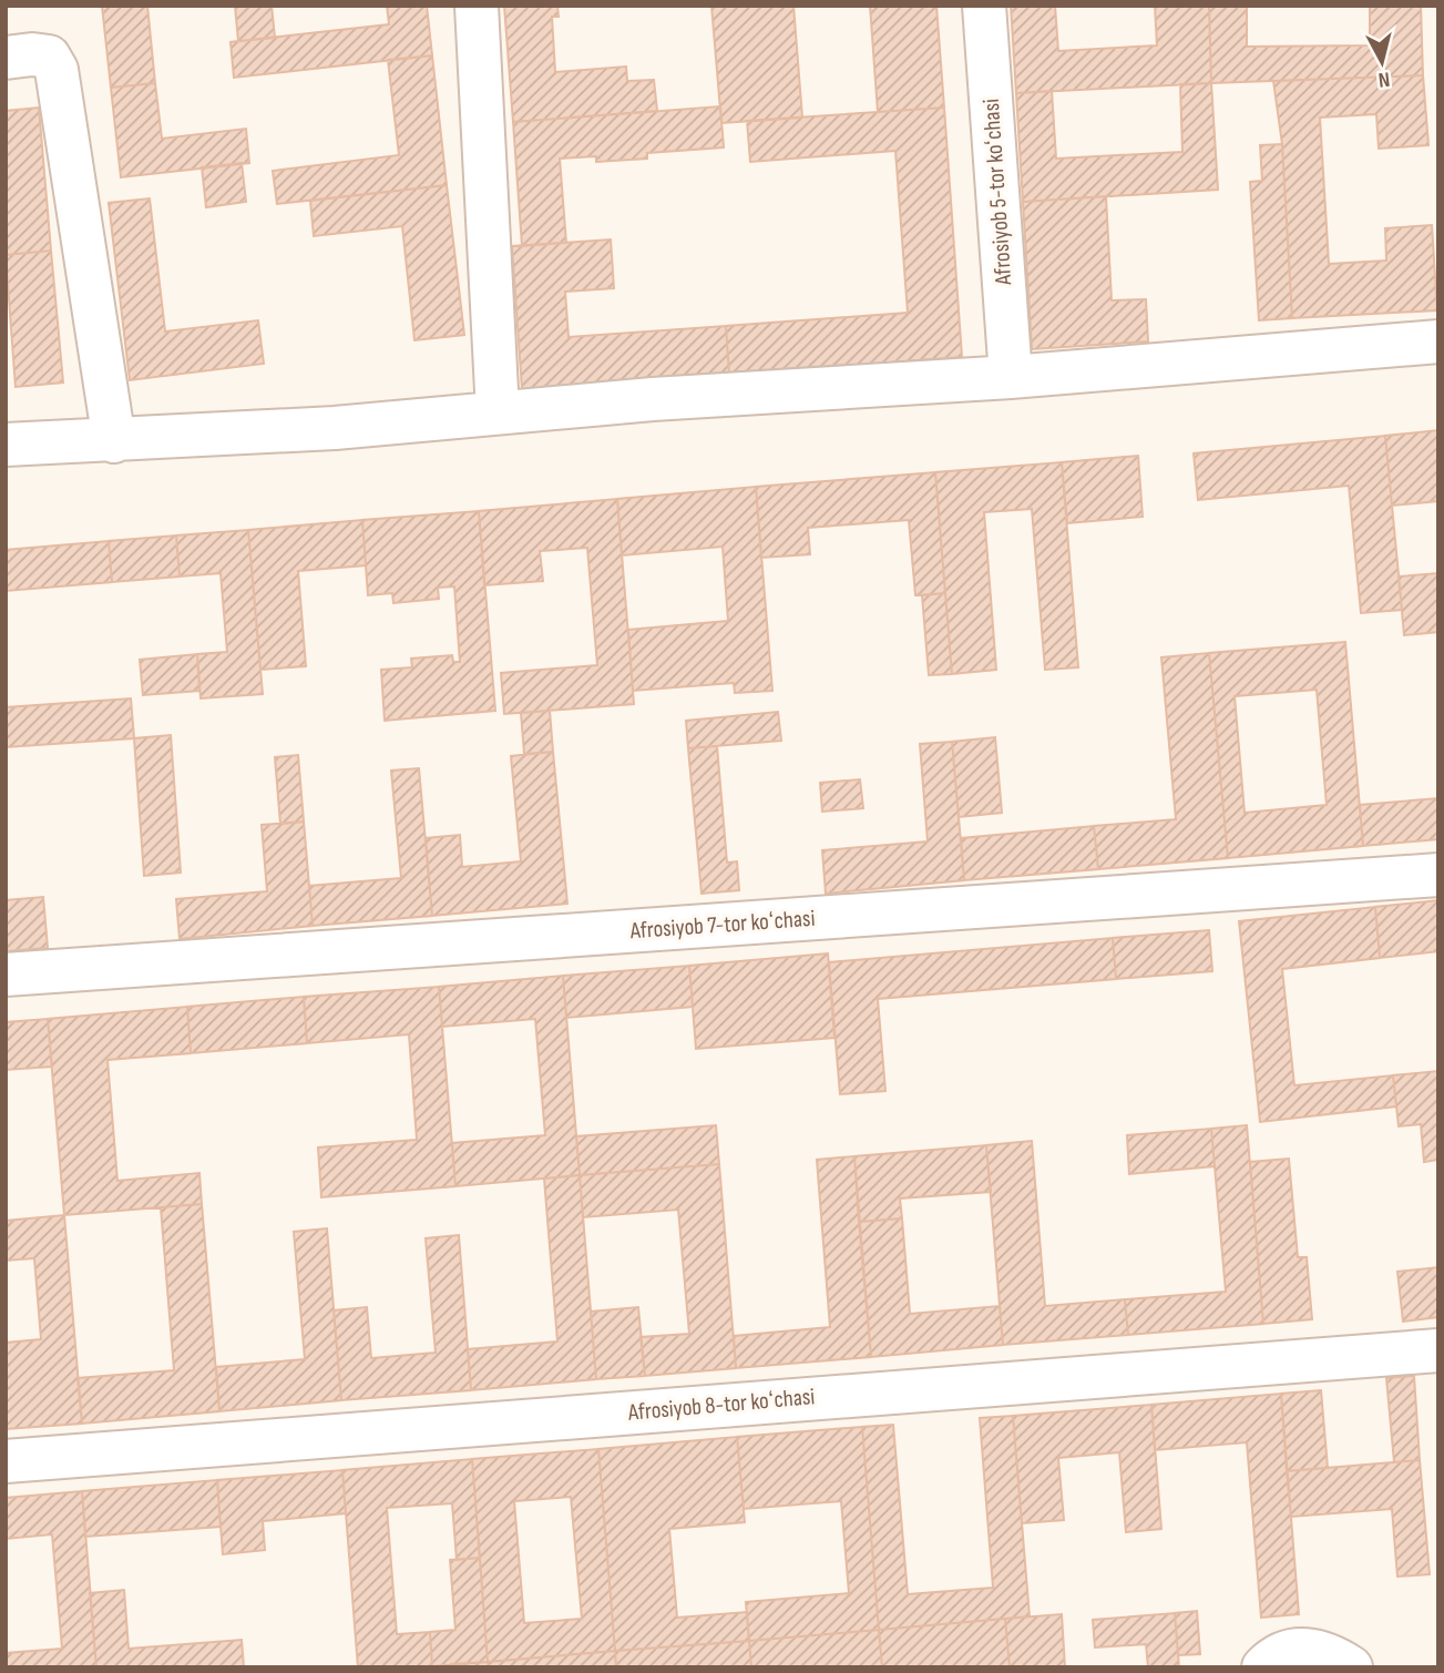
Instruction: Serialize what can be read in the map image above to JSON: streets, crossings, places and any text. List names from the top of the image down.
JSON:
{
  "streets": {
    "street": ["Afrosiyob 5-tor koʻchasi", "Afrosiyob 7-tor koʻchasi", "Afrosiyob 8-tor koʻchasi"]
  },
  "north": "bottom"
}
